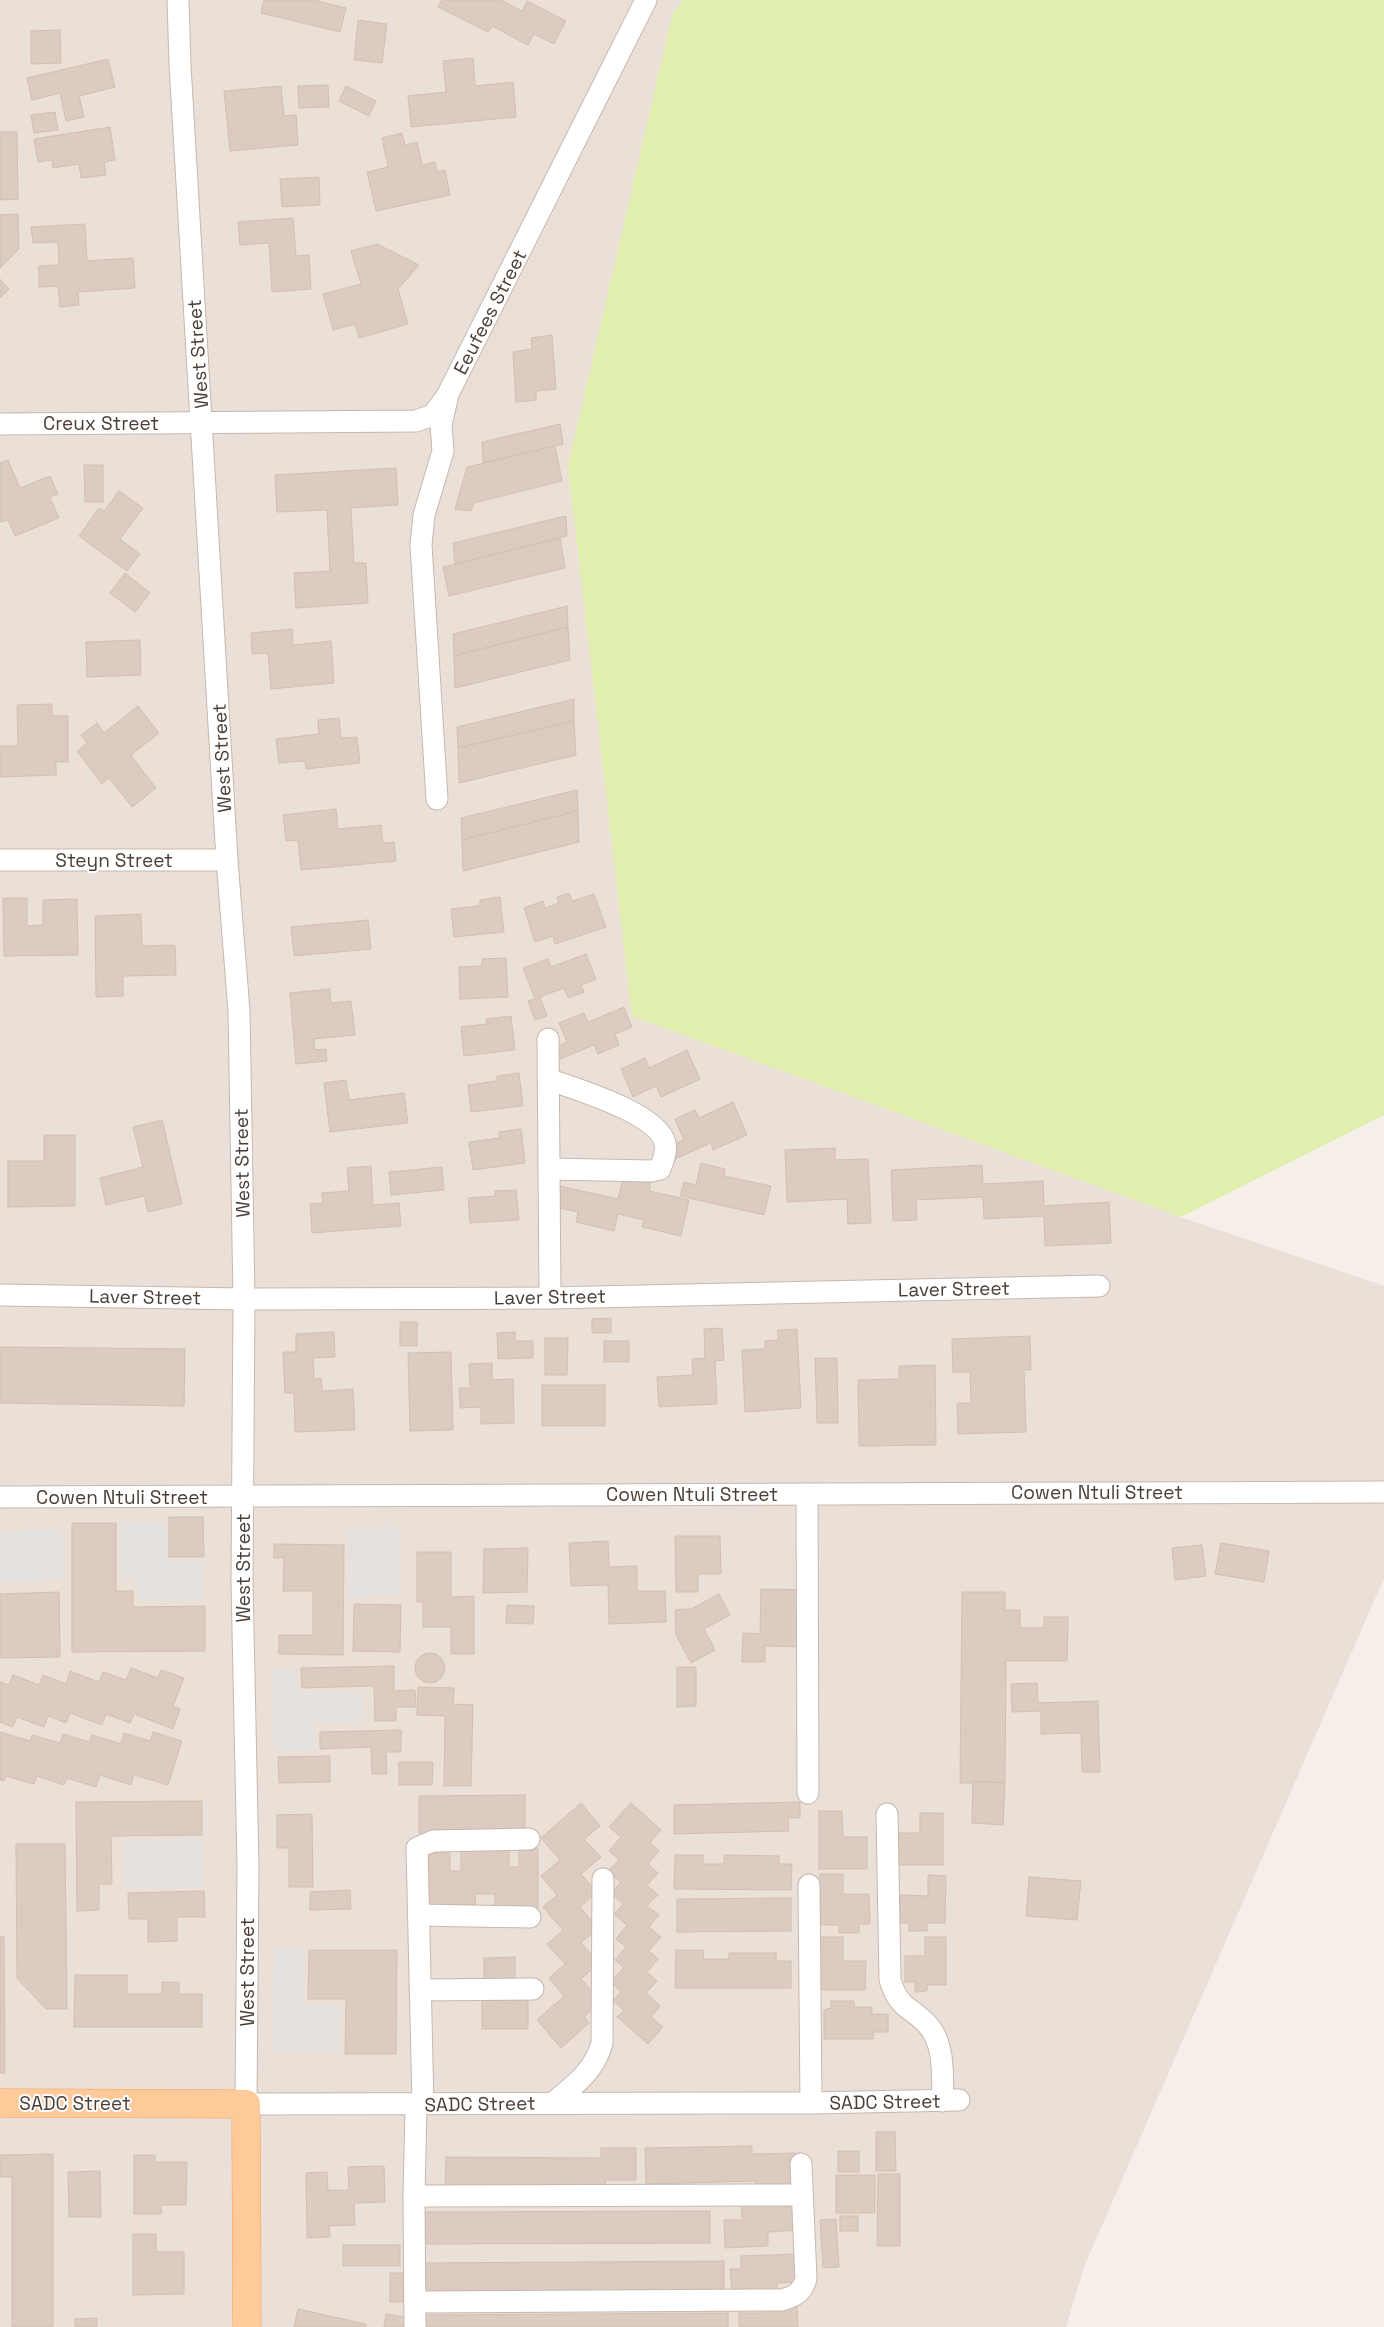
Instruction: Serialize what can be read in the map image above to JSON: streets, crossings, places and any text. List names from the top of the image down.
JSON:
{
  "streets": {
    "main road": ["West Street", "SADC Street"],
    "street": [
      "Eeufees Street",
      "Creux Street",
      "Steyn Street",
      "Laver Street",
      "Cowen Ntuli Street"
    ]
  },
  "crossings": [
    ["Eeufees Street", "West Street"],
    ["Eeufees Street", "Creux Street"],
    ["West Street", "Creux Street"],
    ["West Street", "Steyn Street"],
    ["West Street", "Laver Street"],
    ["West Street", "Cowen Ntuli Street"],
    ["West Street", "SADC Street"]
  ]
}
